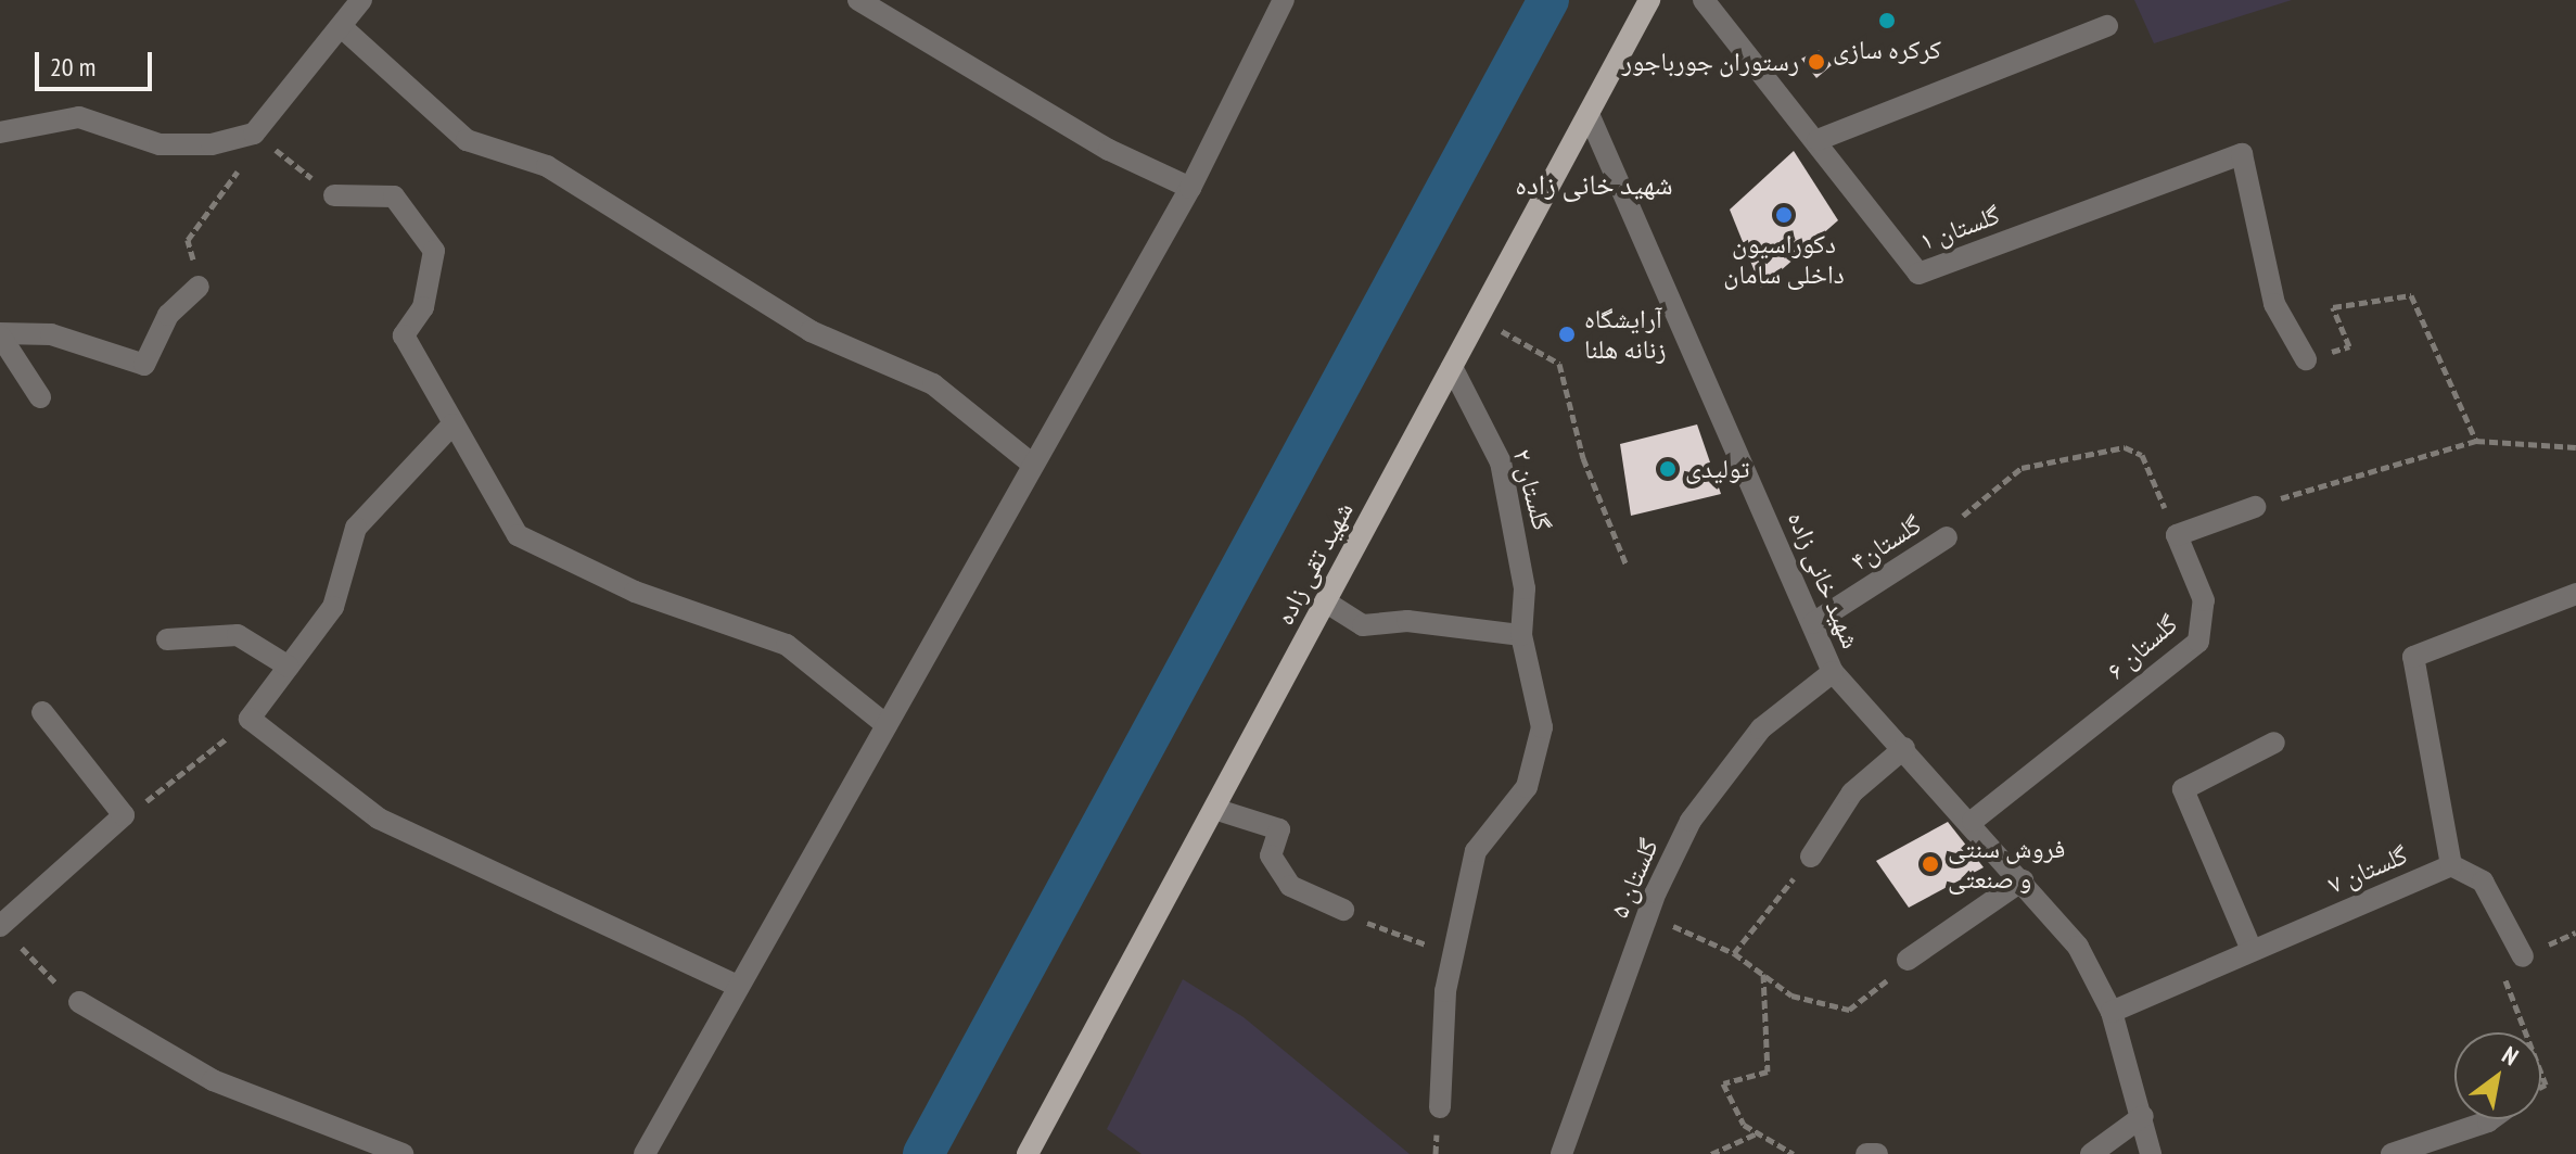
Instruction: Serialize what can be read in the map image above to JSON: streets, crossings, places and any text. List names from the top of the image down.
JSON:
{
  "streets": {
    "main road": ["شهید تقی زاده"],
    "street": [
      "گلستان ۱",
      "گلستان ۲",
      "گلستان۴",
      "شهید خانی زاده",
      "گلستان ۶",
      "گلستان ٧",
      "گلستان ۵"
    ]
  },
  "crossings": [
    ["گلستان ۲", "شهید تقی زاده"],
    ["گلستان۴", "شهید خانی زاده"],
    ["شهید تقی زاده", "شهید خانی زاده"],
    ["شهید خانی زاده", "گلستان ۶"],
    ["شهید خانی زاده", "گلستان ٧"],
    ["شهید خانی زاده", "گلستان ۵"]
  ],
  "districts": ["شهید خانی زاده"],
  "places": [
    "کرکره سازی",
    "رستوران جورباجور",
    "دکوراسیون داخلی سامان",
    "آرایشگاه زنانه هلنا",
    "تولیدی",
    "فروش سنتی و صنعتی"
  ],
  "scale_bar": "20 m",
  "north": "top right"
}
